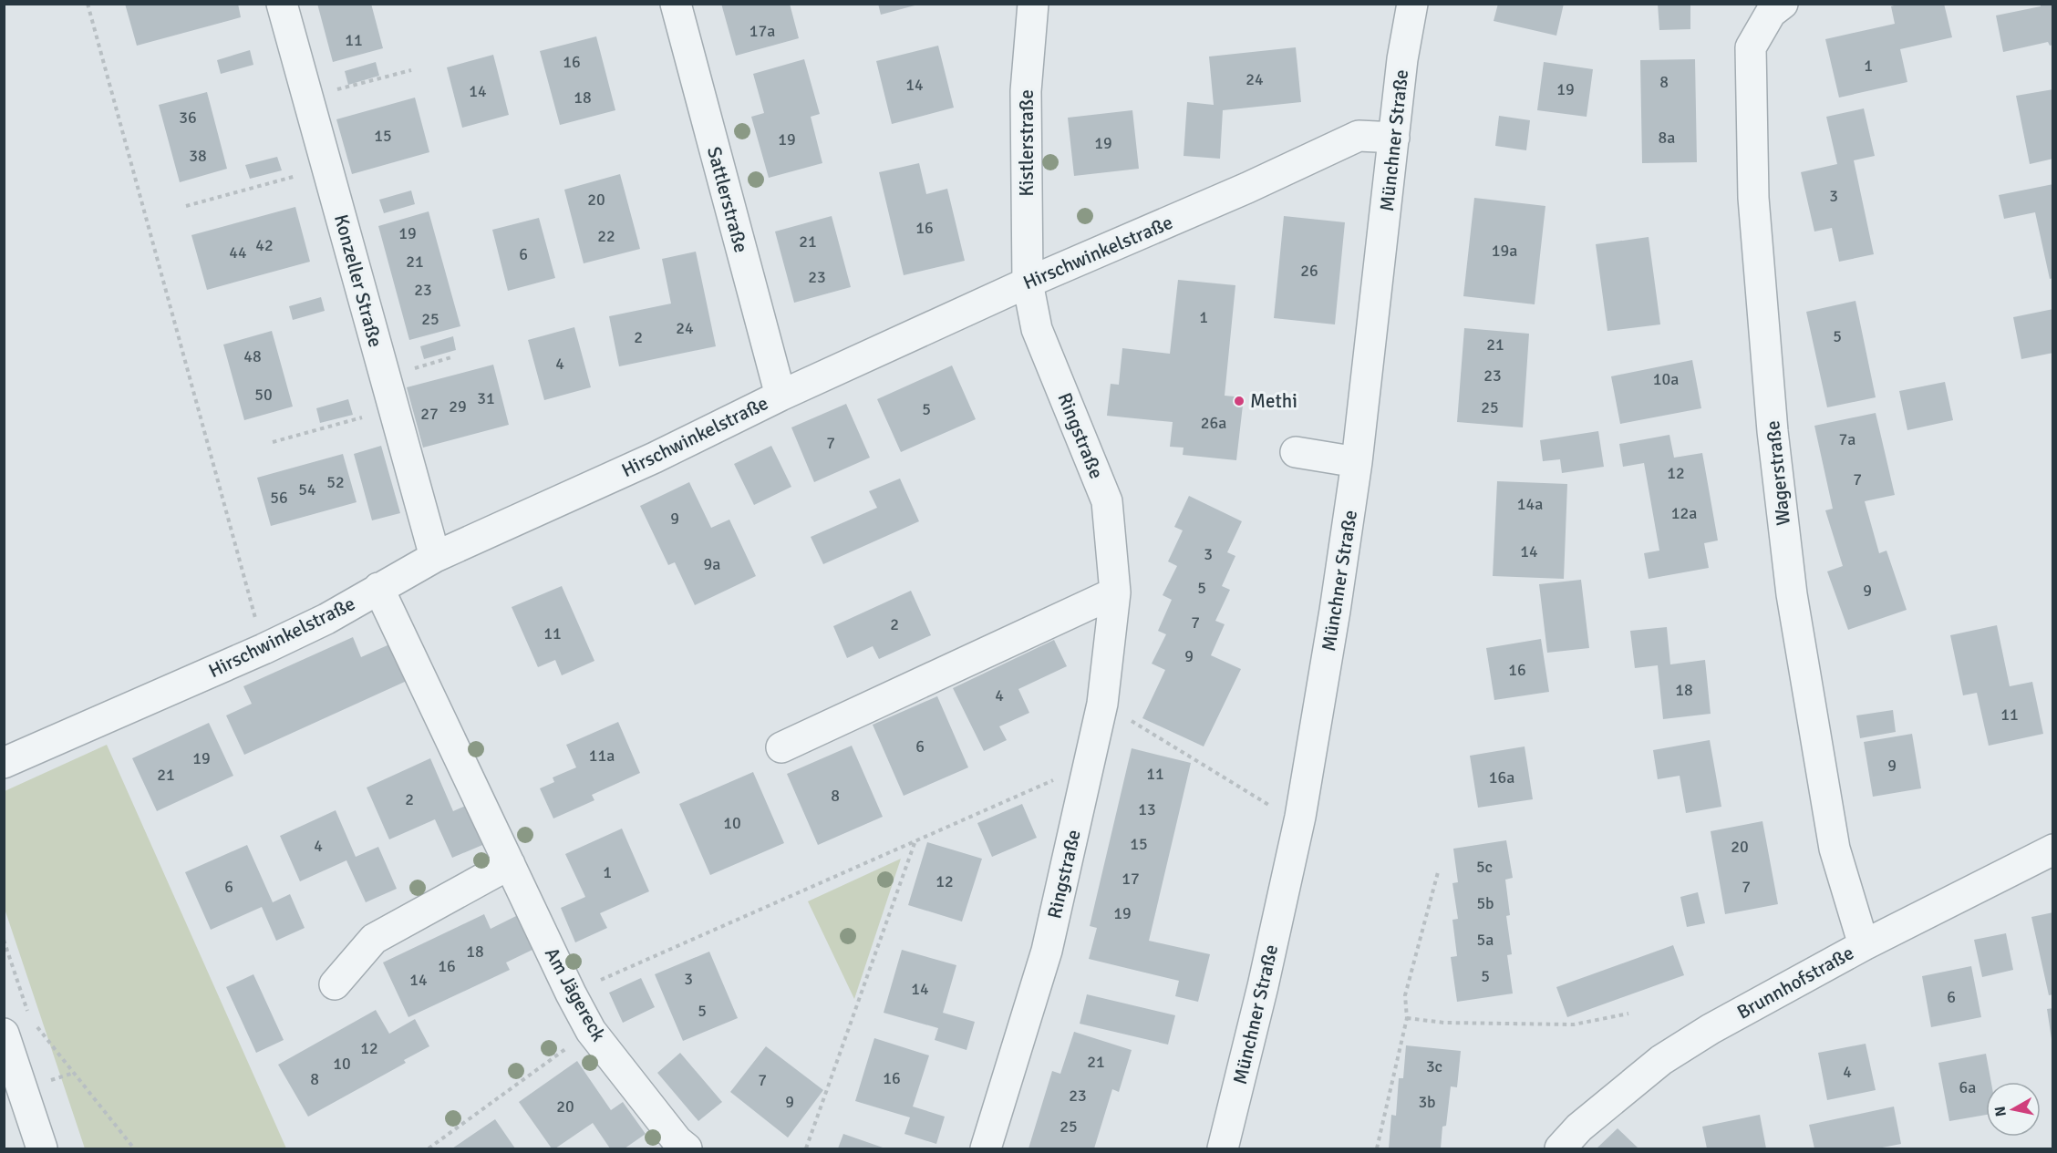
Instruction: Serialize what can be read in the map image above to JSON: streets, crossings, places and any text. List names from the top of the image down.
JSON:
{
  "streets": {
    "street": [
      "Münchner Straße",
      "Kistlerstraße",
      "Sattlerstraße",
      "Hirschwinkelstraße",
      "Konzeller Straße",
      "Ringstraße",
      "Wagerstraße",
      "Brunnhofstraße",
      "Am Jägereck"
    ]
  },
  "crossings": [
    ["Münchner Straße", "Hirschwinkelstraße"],
    ["Kistlerstraße", "Hirschwinkelstraße"],
    ["Kistlerstraße", "Ringstraße"],
    ["Sattlerstraße", "Hirschwinkelstraße"],
    ["Hirschwinkelstraße", "Konzeller Straße"],
    ["Hirschwinkelstraße", "Ringstraße"],
    ["Hirschwinkelstraße", "Am Jägereck"],
    ["Wagerstraße", "Brunnhofstraße"]
  ],
  "places": ["Methi"],
  "house_numbers": [
    "17a",
    "11",
    "16",
    "1",
    "24",
    "8",
    "14",
    "19",
    "14",
    "18",
    "36",
    "15",
    "8a",
    "19",
    "19",
    "38",
    "3",
    "20",
    "16",
    "19",
    "22",
    "21",
    "42",
    "19a",
    "44",
    "6",
    "21",
    "26",
    "23",
    "23",
    "1",
    "25",
    "24",
    "5",
    "2",
    "21",
    "48",
    "4",
    "23",
    "10a",
    "50",
    "31",
    "29",
    "25",
    "5",
    "27",
    "26a",
    "7a",
    "7",
    "12",
    "7",
    "52",
    "54",
    "56",
    "14a",
    "12a",
    "9",
    "14",
    "3",
    "9a",
    "5",
    "9",
    "7",
    "2",
    "11",
    "9",
    "16",
    "18",
    "4",
    "11",
    "6",
    "11a",
    "19",
    "9",
    "11",
    "21",
    "16a",
    "8",
    "2",
    "13",
    "10",
    "15",
    "4",
    "20",
    "5c",
    "1",
    "17",
    "12",
    "6",
    "7",
    "5b",
    "19",
    "5a",
    "18",
    "16",
    "5",
    "3",
    "14",
    "14",
    "6",
    "5",
    "12",
    "21",
    "10",
    "3c",
    "4",
    "16",
    "8",
    "7",
    "6a",
    "23",
    "9",
    "3b",
    "20",
    "25"
  ],
  "north": "left"
}
